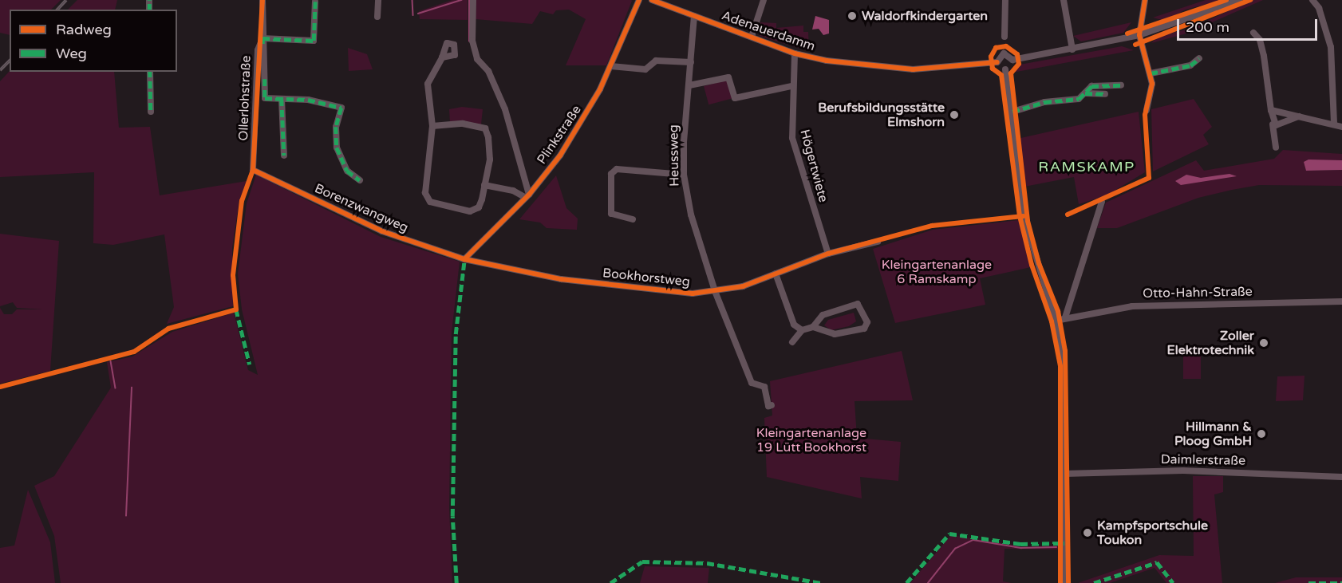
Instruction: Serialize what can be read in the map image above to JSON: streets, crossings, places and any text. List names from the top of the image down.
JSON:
{
  "streets": {
    "street": [
      "Adenauerdamm",
      "Ollerlohstraße",
      "Plinkstraße",
      "Heussweg",
      "Högertwiete",
      "Borenzwangweg",
      "Bookhorstweg",
      "Otto-Hahn-Straße",
      "Daimlerstraße"
    ]
  },
  "crossings": [
    ["Adenauerdamm", "Heussweg"],
    ["Adenauerdamm", "Högertwiete"],
    ["Ollerlohstraße", "Borenzwangweg"],
    ["Plinkstraße", "Borenzwangweg"],
    ["Plinkstraße", "Bookhorstweg"],
    ["Heussweg", "Bookhorstweg"],
    ["Högertwiete", "Bookhorstweg"],
    ["Borenzwangweg", "Bookhorstweg"]
  ],
  "districts": ["RAMSKAMP"],
  "parks": ["Kleingartenanlage 6 Ramskamp", "Kleingartenanlage 19 Lütt Bookhorst"],
  "places": [
    "Waldorfkindergarten",
    "Berufsbildungsstätte Elmshorn",
    "Zoller Elektrotechnik",
    "Hillmann & Ploog GmbH",
    "Kampfsportschule Toukon"
  ],
  "legend": ["Radweg", "Weg"],
  "scale_bar": "200 m"
}
